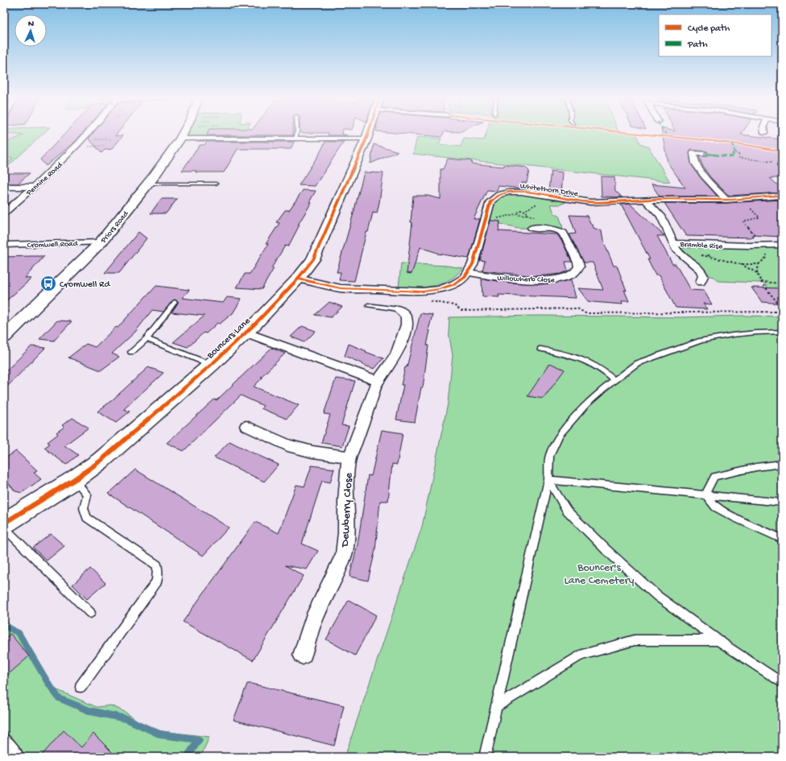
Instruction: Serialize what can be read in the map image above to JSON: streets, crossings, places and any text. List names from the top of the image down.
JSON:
{
  "streets": {
    "street": [
      "Pennine Road",
      "Whitethorn Drive",
      "Priors Road",
      "Cromwell Road",
      "Bramble Rise",
      "Willowherb Close",
      "Bouncers Lane",
      "Dewberry Close"
    ]
  },
  "crossings": [
    ["Whitethorn Drive", "Bramble Rise"],
    ["Whitethorn Drive", "Willowherb Close"],
    ["Whitethorn Drive", "Bouncers Lane"],
    ["Priors Road", "Cromwell Road"]
  ],
  "parks": ["Bouncer's Lane Cemetery"],
  "places": {
    "bus stop": ["Cromwell Rd"]
  },
  "legend": ["Cycle path", "Path"],
  "north": "top"
}
